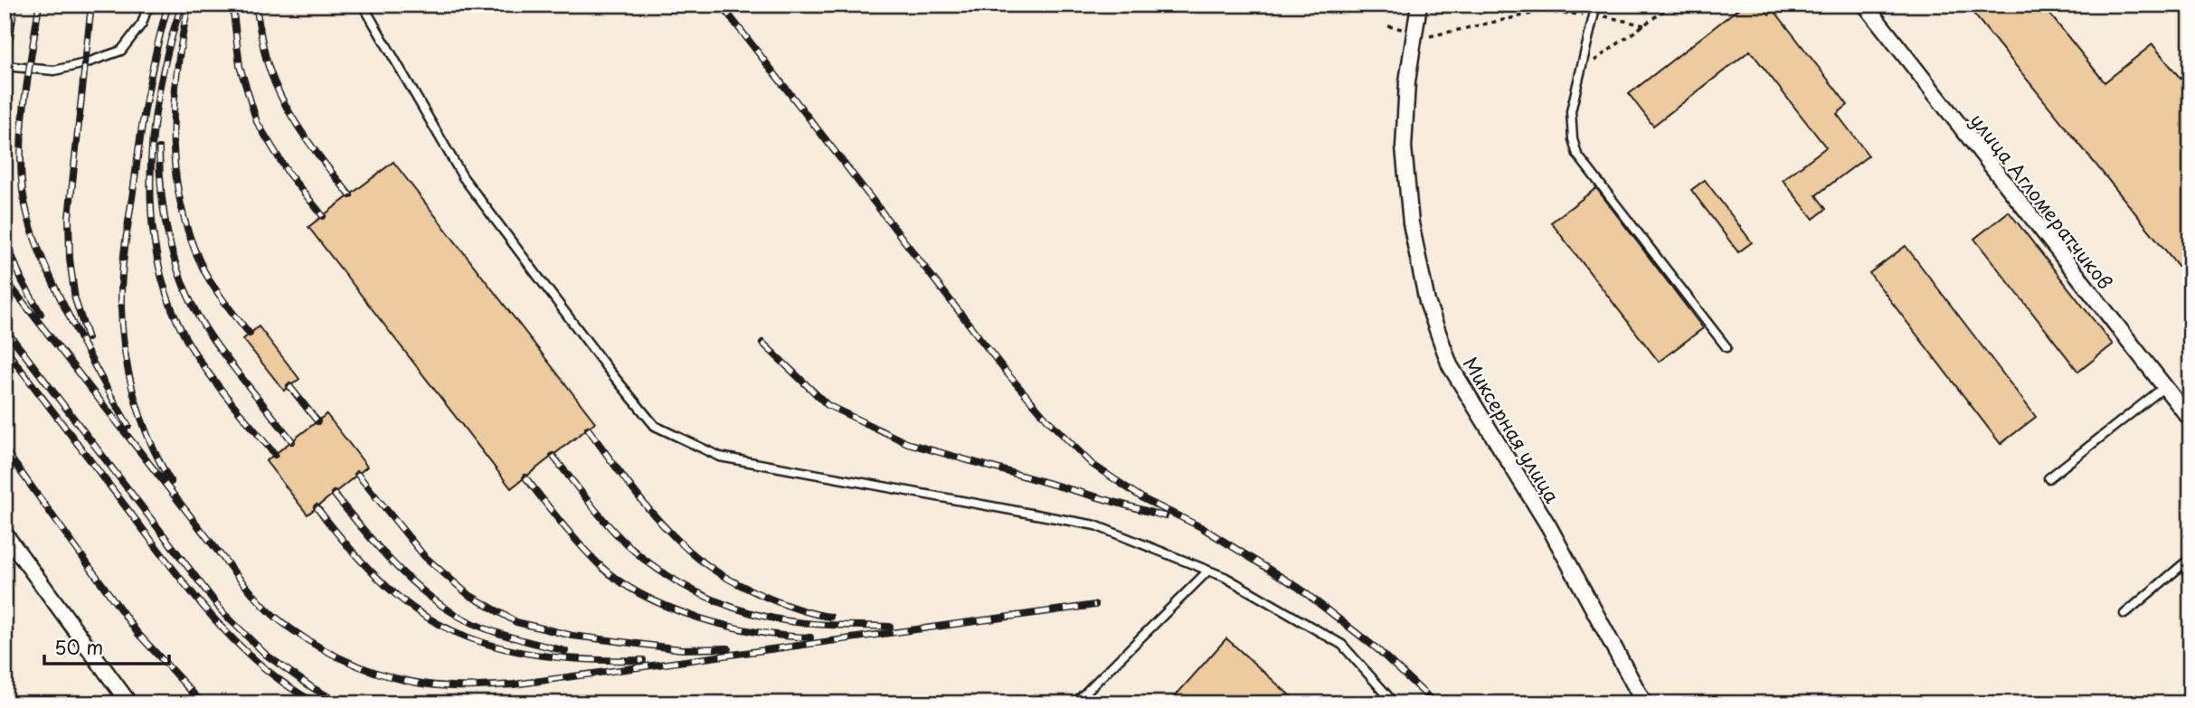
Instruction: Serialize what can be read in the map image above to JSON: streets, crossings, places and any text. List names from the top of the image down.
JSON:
{
  "streets": {
    "street": ["улица Агломератчиков", "Миксерная улица"]
  },
  "scale_bar": "50 m"
}
